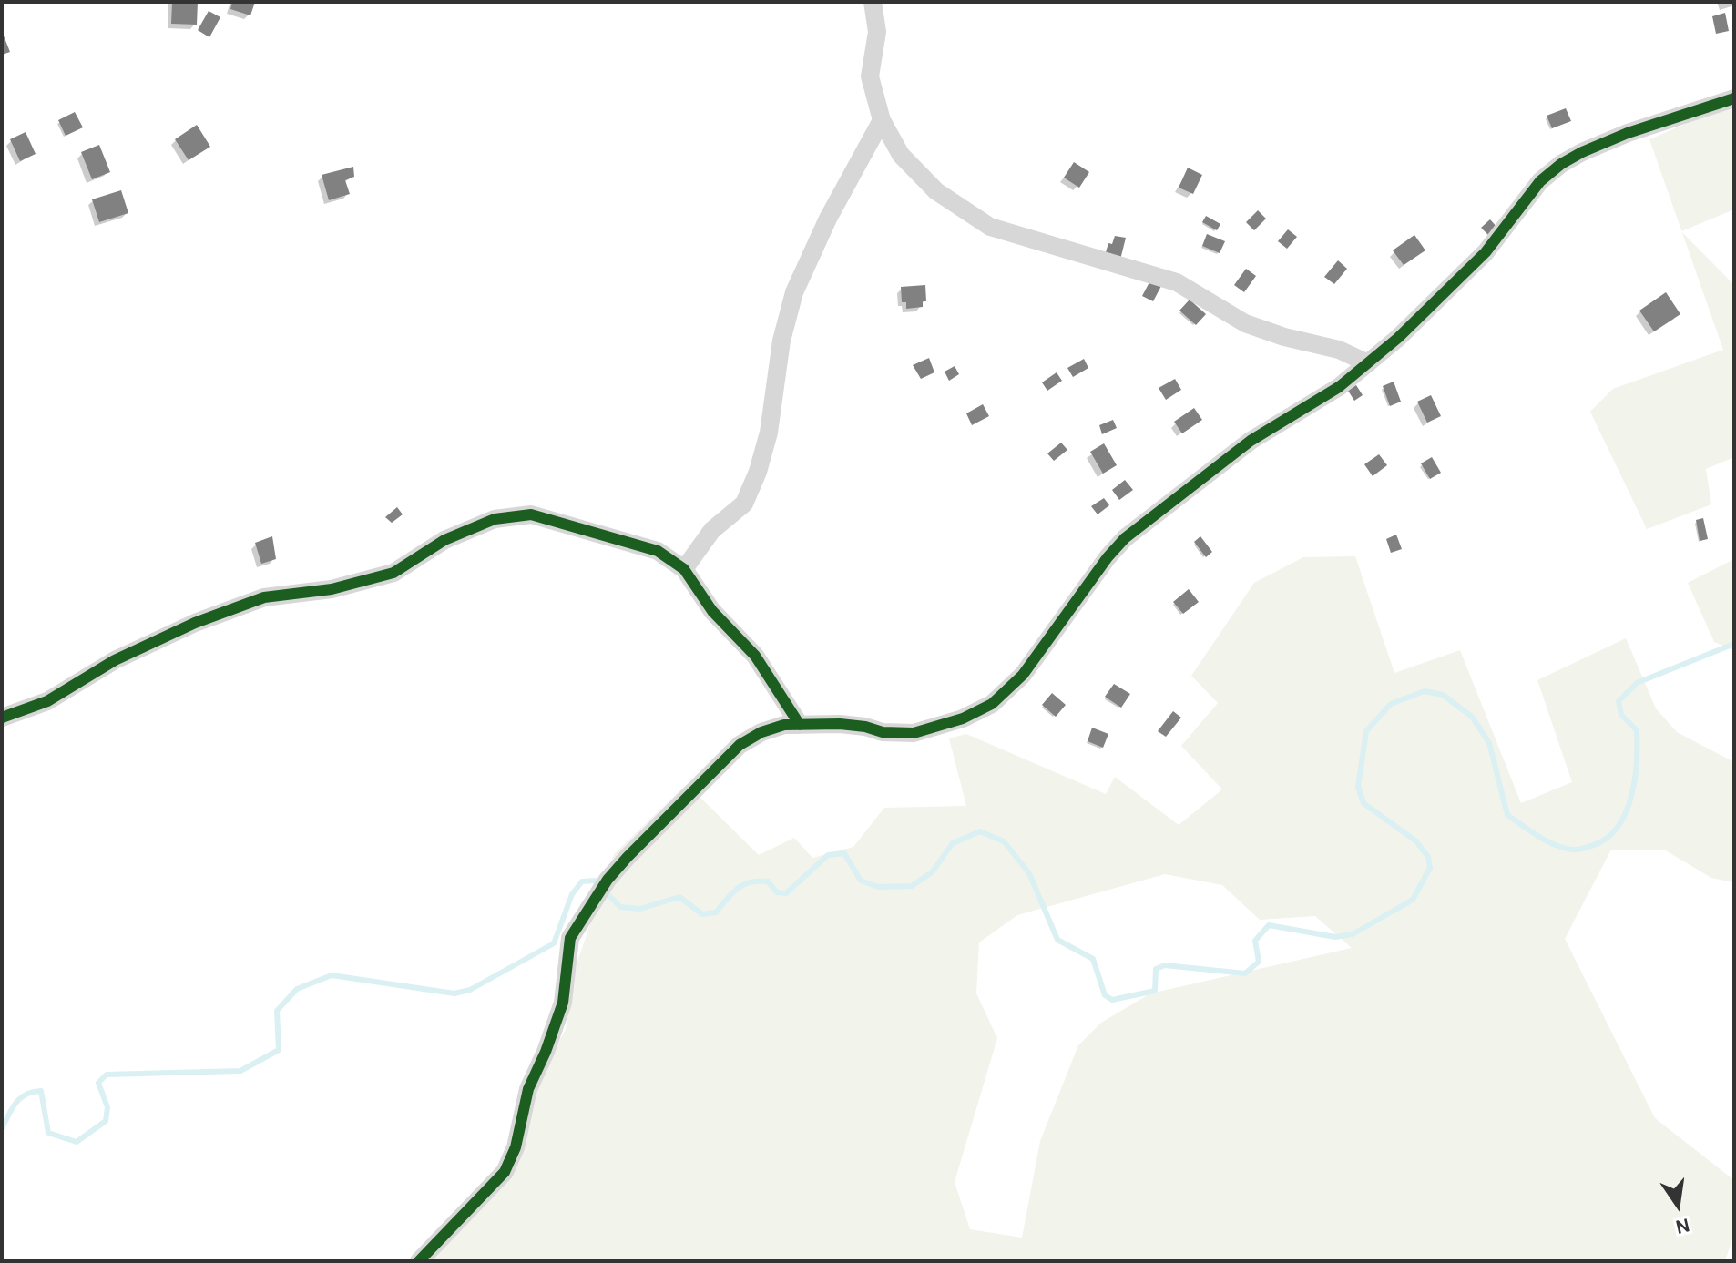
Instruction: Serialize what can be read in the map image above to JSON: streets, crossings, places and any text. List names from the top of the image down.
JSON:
{
  "north": "bottom"
}
